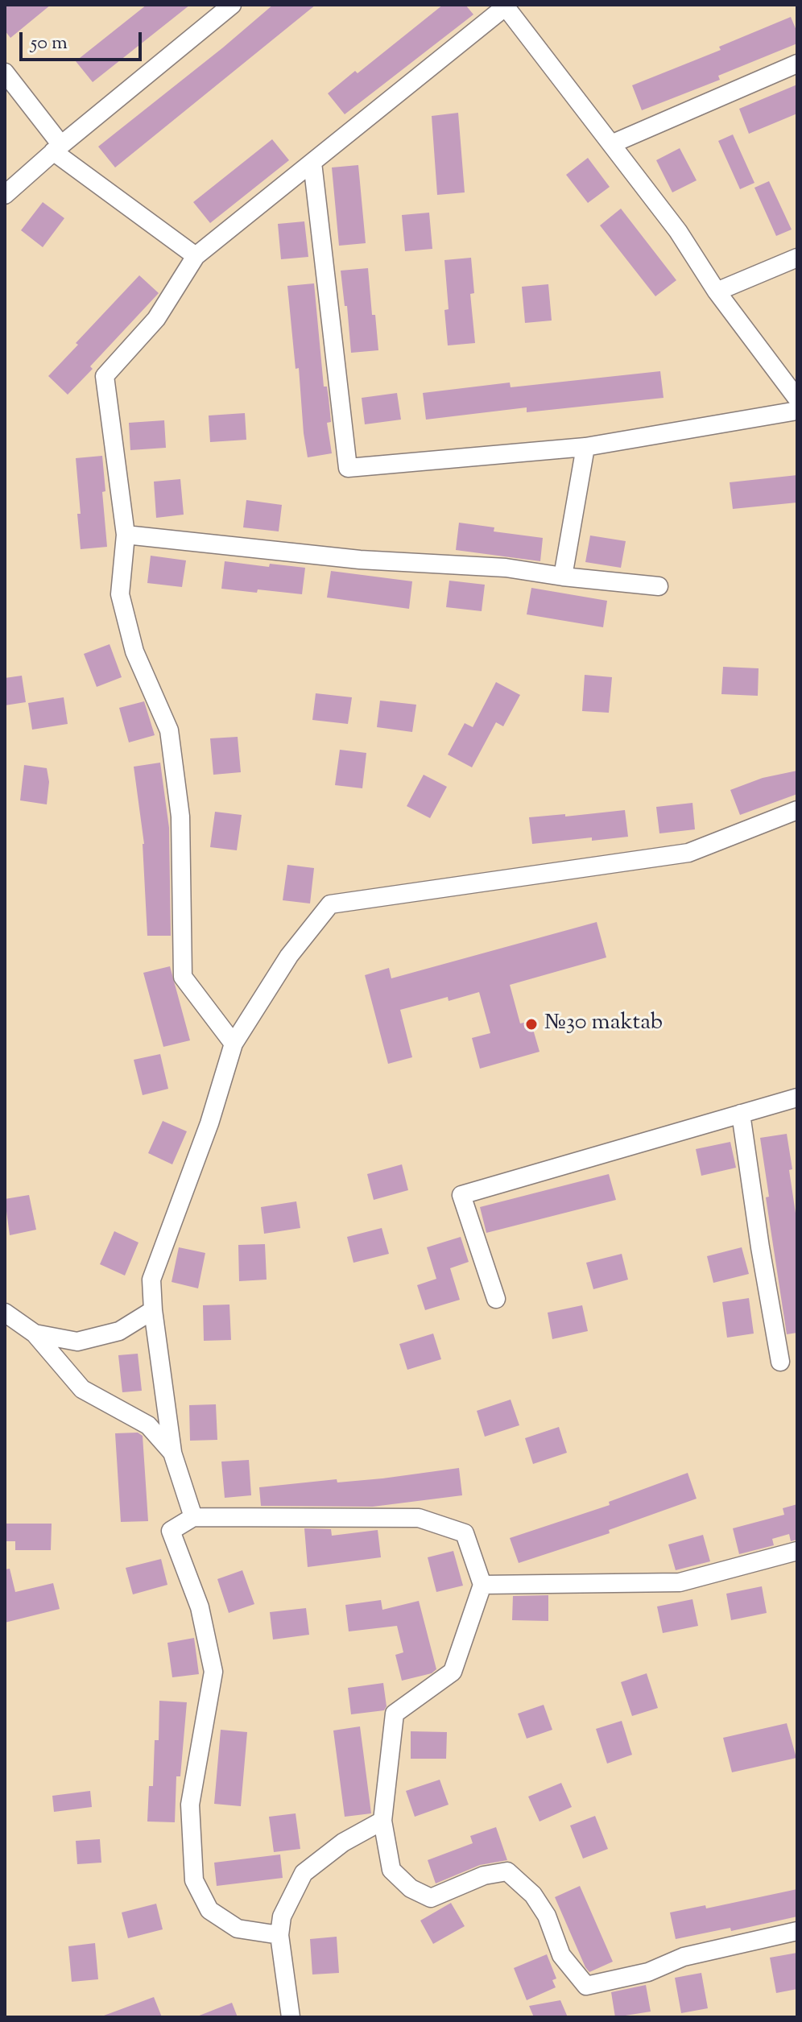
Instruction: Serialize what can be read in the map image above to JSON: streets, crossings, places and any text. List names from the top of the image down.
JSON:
{
  "places": ["№30 maktab"],
  "scale_bar": "50 m"
}
